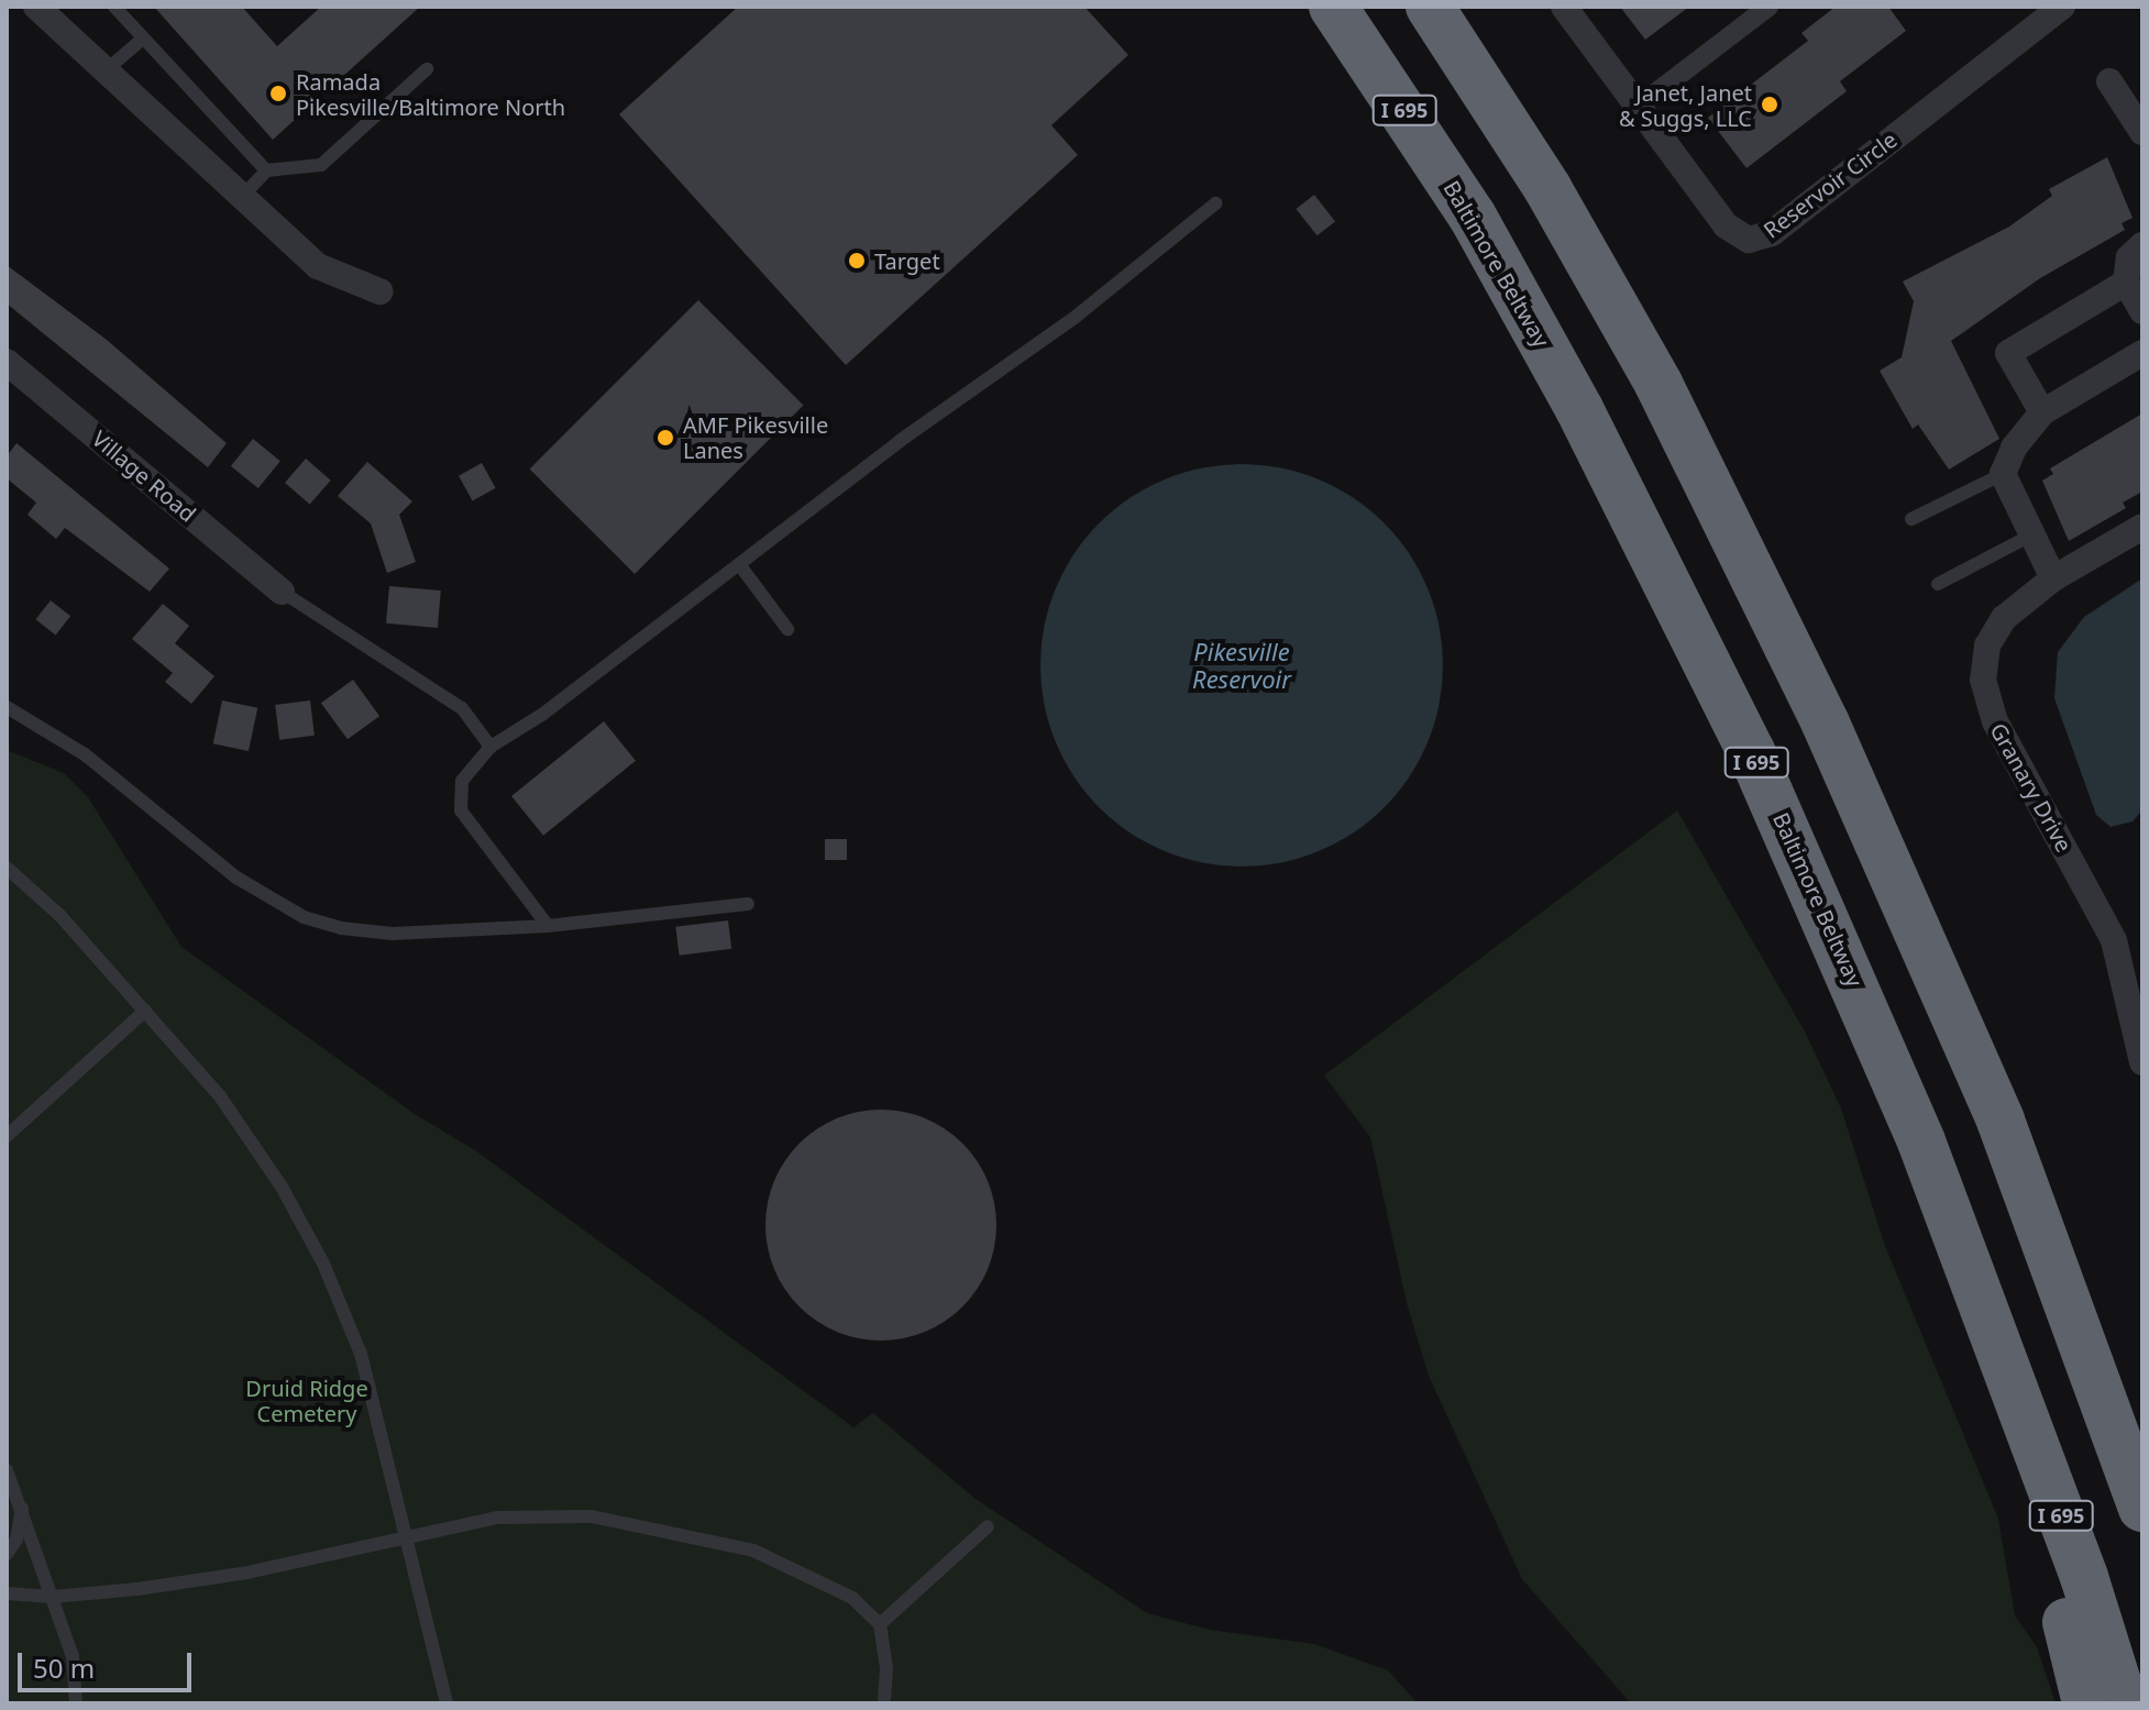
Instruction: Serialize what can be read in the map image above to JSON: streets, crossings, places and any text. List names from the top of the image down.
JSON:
{
  "streets": {
    "highway": ["I 695", "Baltimore Beltway"],
    "street": ["Reservoir Circle", "Village Road", "Granary Drive"]
  },
  "water": ["Pikesville Reservoir"],
  "parks": ["Druid Ridge Cemetery"],
  "places": [
    "Ramada Pikesville/Baltimore North",
    "Janet, Janet & Suggs, LLC",
    "Target",
    "AMF Pikesville Lanes"
  ],
  "scale_bar": "50 m"
}
